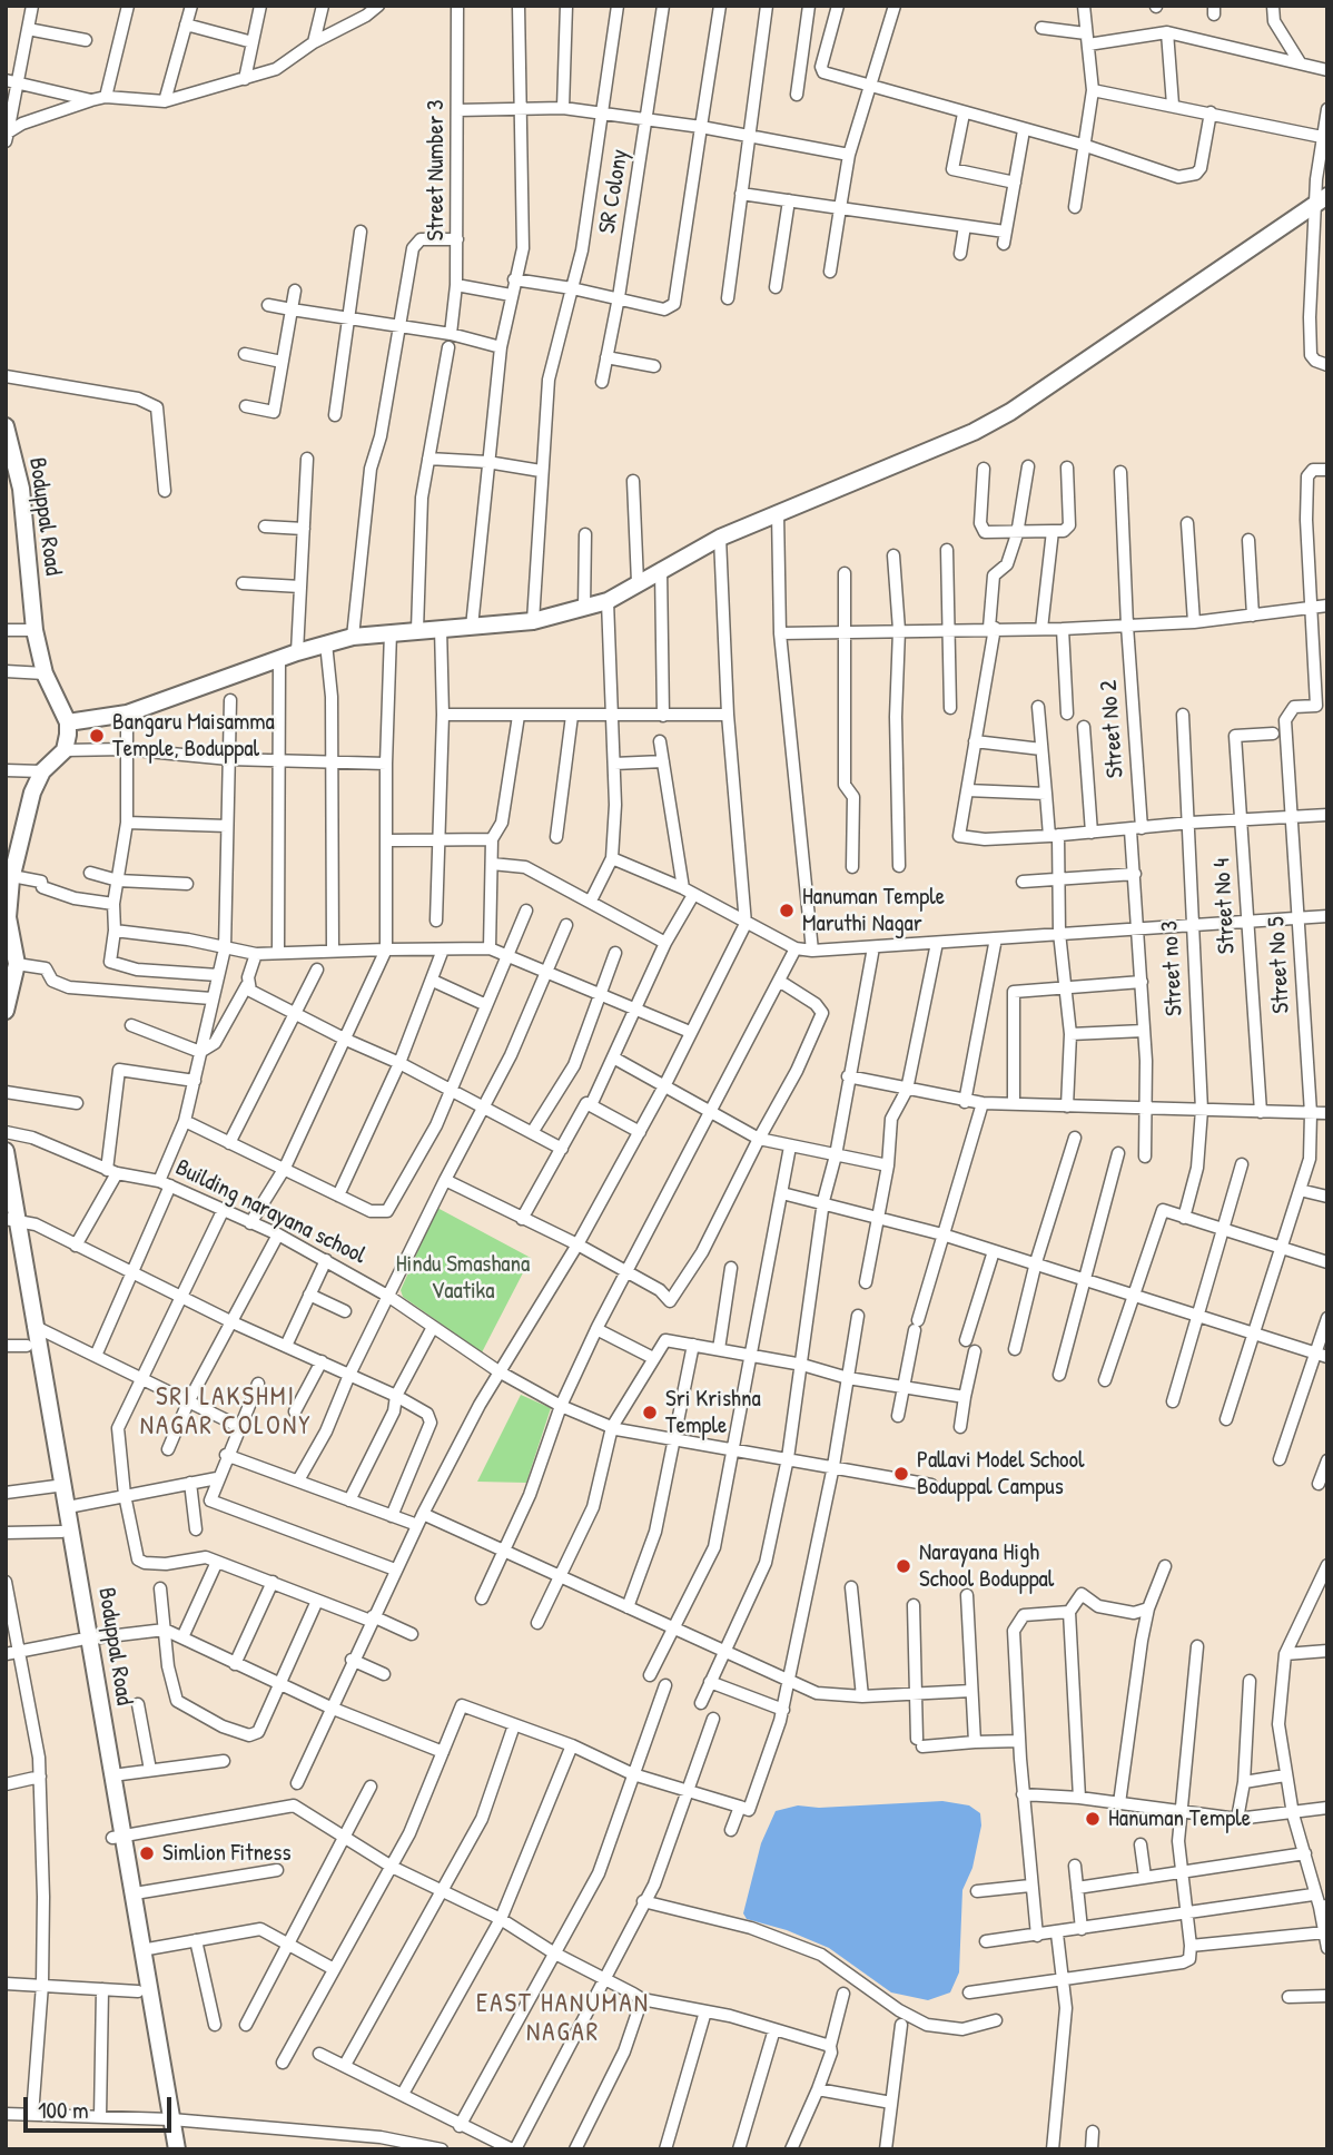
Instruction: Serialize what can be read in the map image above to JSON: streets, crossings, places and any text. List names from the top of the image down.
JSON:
{
  "streets": {
    "street": [
      "Street Number 3",
      "SR Colony",
      "Boduppal Road",
      "Street No 2",
      "Street No 4",
      "Street No 5",
      "Street no 3",
      "Building narayana school"
    ]
  },
  "districts": ["SRI LAKSHMI NAGAR COLONY", "EAST HANUMAN NAGAR"],
  "parks": ["Hindu Smashana Vaatika"],
  "places": [
    "Bangaru Maisamma Temple, Boduppal",
    "Hanuman Temple Maruthi Nagar",
    "Sri Krishna Temple",
    "Pallavi Model School Boduppal Campus",
    "Narayana High School Boduppal",
    "Hanuman Temple",
    "Simlion Fitness"
  ],
  "scale_bar": "100 m"
}
